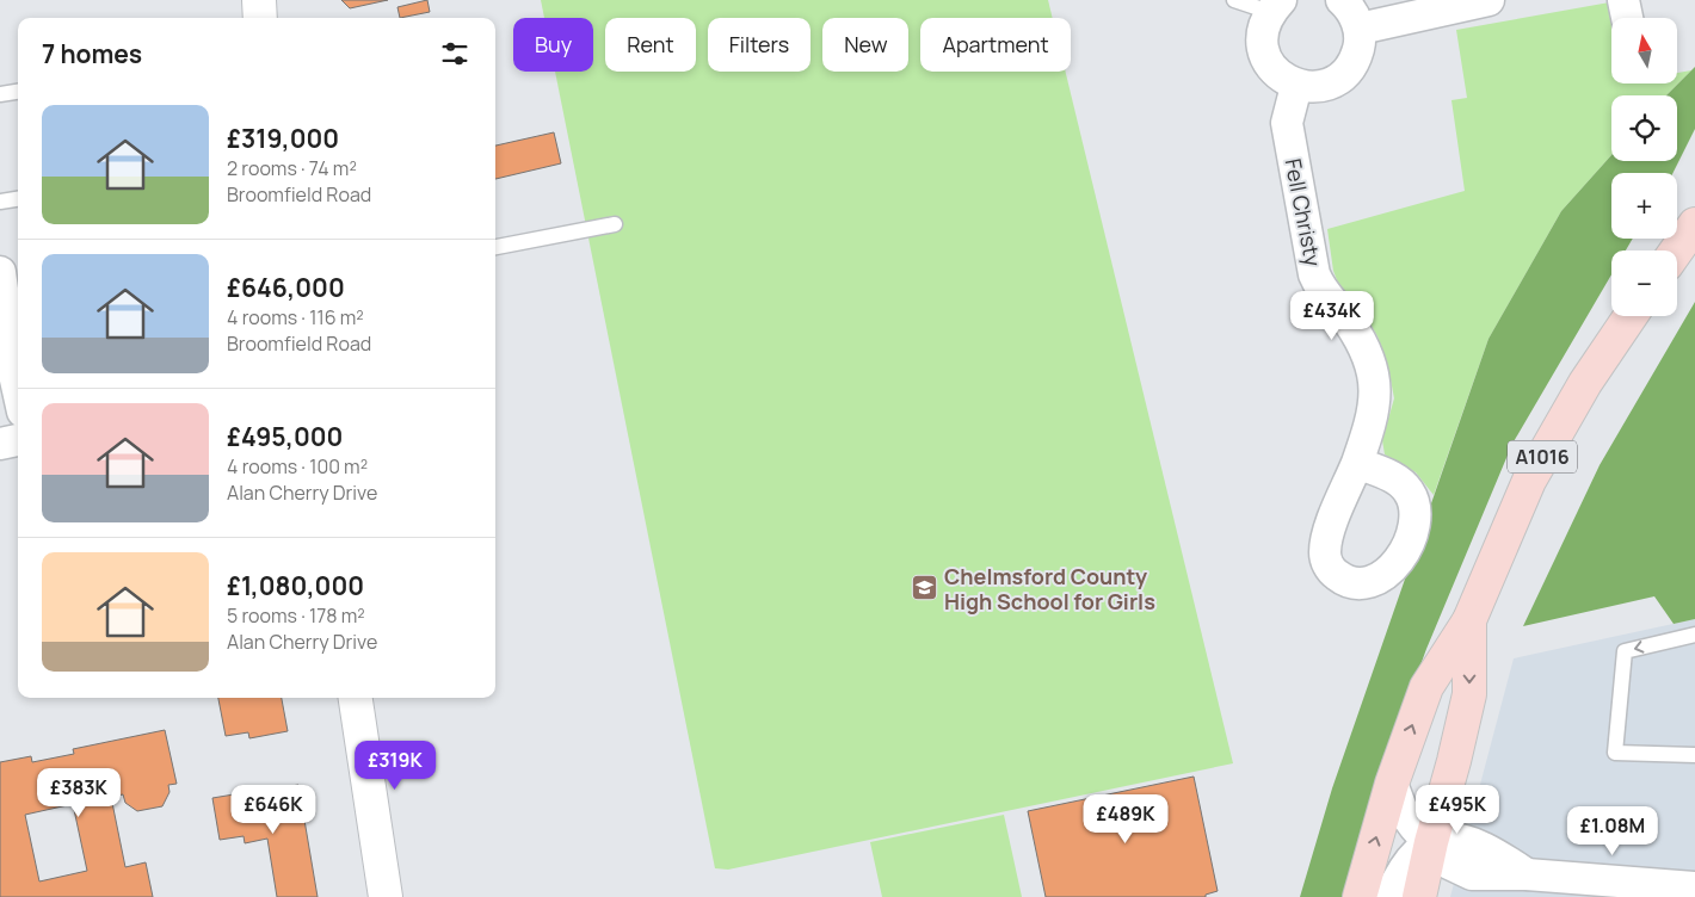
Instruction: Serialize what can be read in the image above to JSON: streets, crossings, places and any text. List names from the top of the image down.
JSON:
{
  "streets": {
    "main road": ["A1016"],
    "street": ["Fell Christy"]
  },
  "places": {
    "school or university": ["Chelmsford County High School for Girls"]
  },
  "north": "top",
  "page": {
    "map_buttons": ["+", "−"],
    "chip": [
      "Buy",
      "Rent",
      "Filters",
      "New",
      "Apartment"
    ],
    "heading": "7 homes",
    "list": [
      {
        "name": "£319,000",
        "note": "2 rooms · 74 m² · Broomfield Road"
      },
      {
        "name": "£646,000",
        "note": "4 rooms · 116 m² · Broomfield Road"
      },
      {
        "name": "£495,000",
        "note": "4 rooms · 100 m² · Alan Cherry Drive"
      },
      {
        "name": "£1,080,000",
        "note": "5 rooms · 178 m² · Alan Cherry Drive"
      }
    ],
    "price": [
      "£434K",
      "£319K",
      "£383K",
      "£646K",
      "£495K",
      "£489K",
      "£1.08M"
    ]
  }
}
